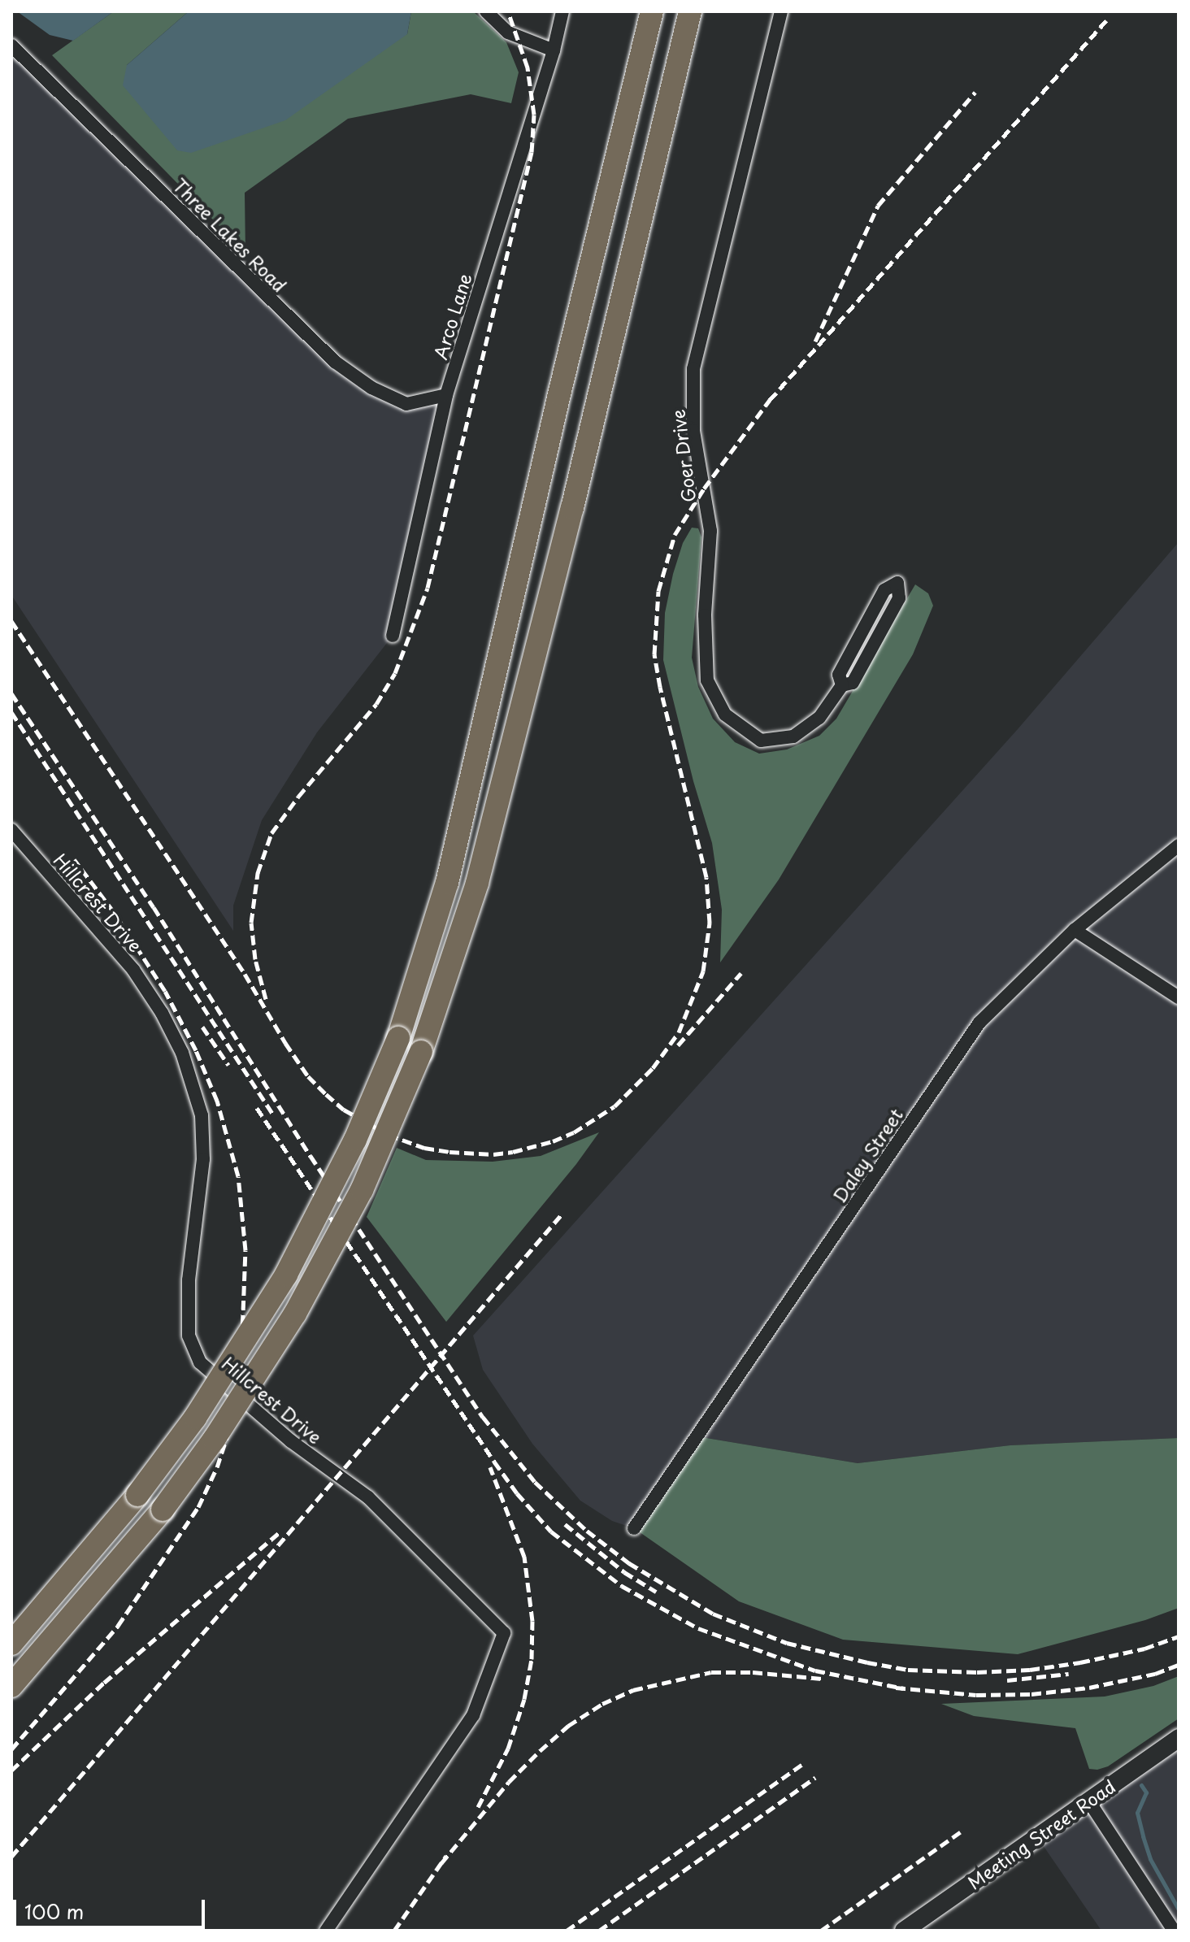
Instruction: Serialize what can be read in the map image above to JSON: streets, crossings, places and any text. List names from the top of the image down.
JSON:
{
  "streets": {
    "street": [
      "Three Lakes Road",
      "Arco Lane",
      "Goer Drive",
      "Hillcrest Drive",
      "Daley Street",
      "Meeting Street Road"
    ]
  },
  "crossings": [
    ["Three Lakes Road", "Arco Lane"]
  ],
  "scale_bar": "100 m"
}
